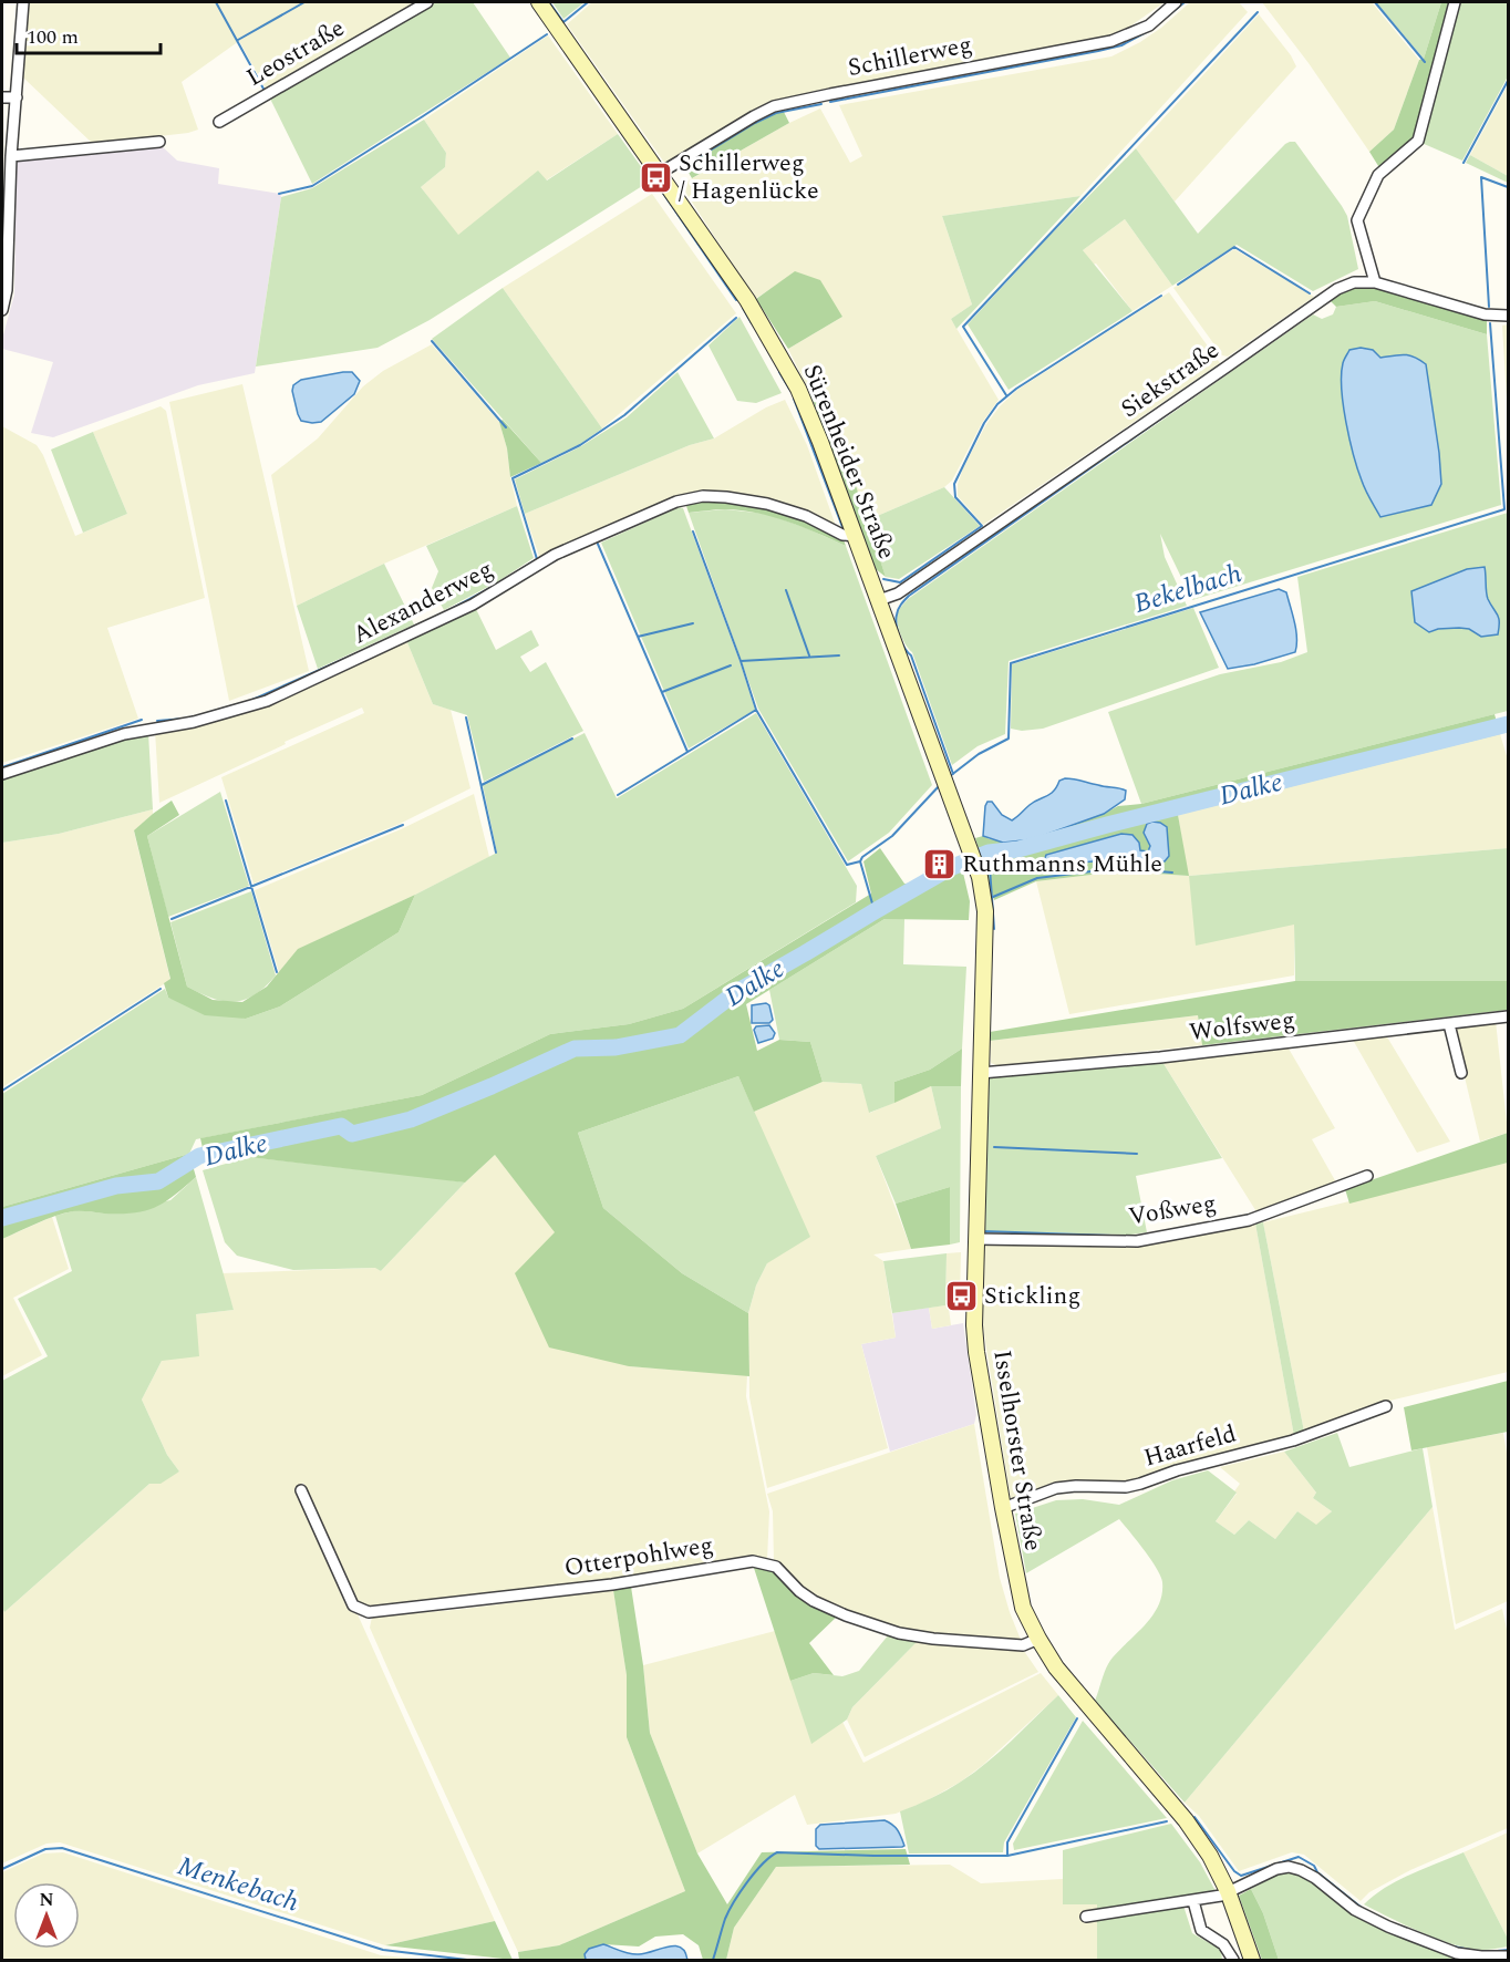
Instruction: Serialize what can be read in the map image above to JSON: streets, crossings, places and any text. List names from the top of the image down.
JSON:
{
  "streets": {
    "street": [
      "Leostraße",
      "Schillerweg",
      "Siekstraße",
      "Sürenheider Straße",
      "Alexanderweg",
      "Wolfsweg",
      "Voßweg",
      "Haarfeld",
      "Isselhorster Straße",
      "Otterpohlweg"
    ]
  },
  "crossings": [
    ["Schillerweg", "Sürenheider Straße"],
    ["Siekstraße", "Sürenheider Straße"],
    ["Sürenheider Straße", "Alexanderweg"],
    ["Sürenheider Straße", "Isselhorster Straße"],
    ["Wolfsweg", "Isselhorster Straße"],
    ["Voßweg", "Isselhorster Straße"],
    ["Haarfeld", "Isselhorster Straße"],
    ["Isselhorster Straße", "Otterpohlweg"]
  ],
  "water": ["Bekelbach", "Dalke", "Menkebach"],
  "places": {
    "bus stop": ["Schillerweg / Hagenlücke", "Stickling"],
    "building": ["Ruthmanns Mühle"]
  },
  "scale_bar": "100 m",
  "north": "top"
}
